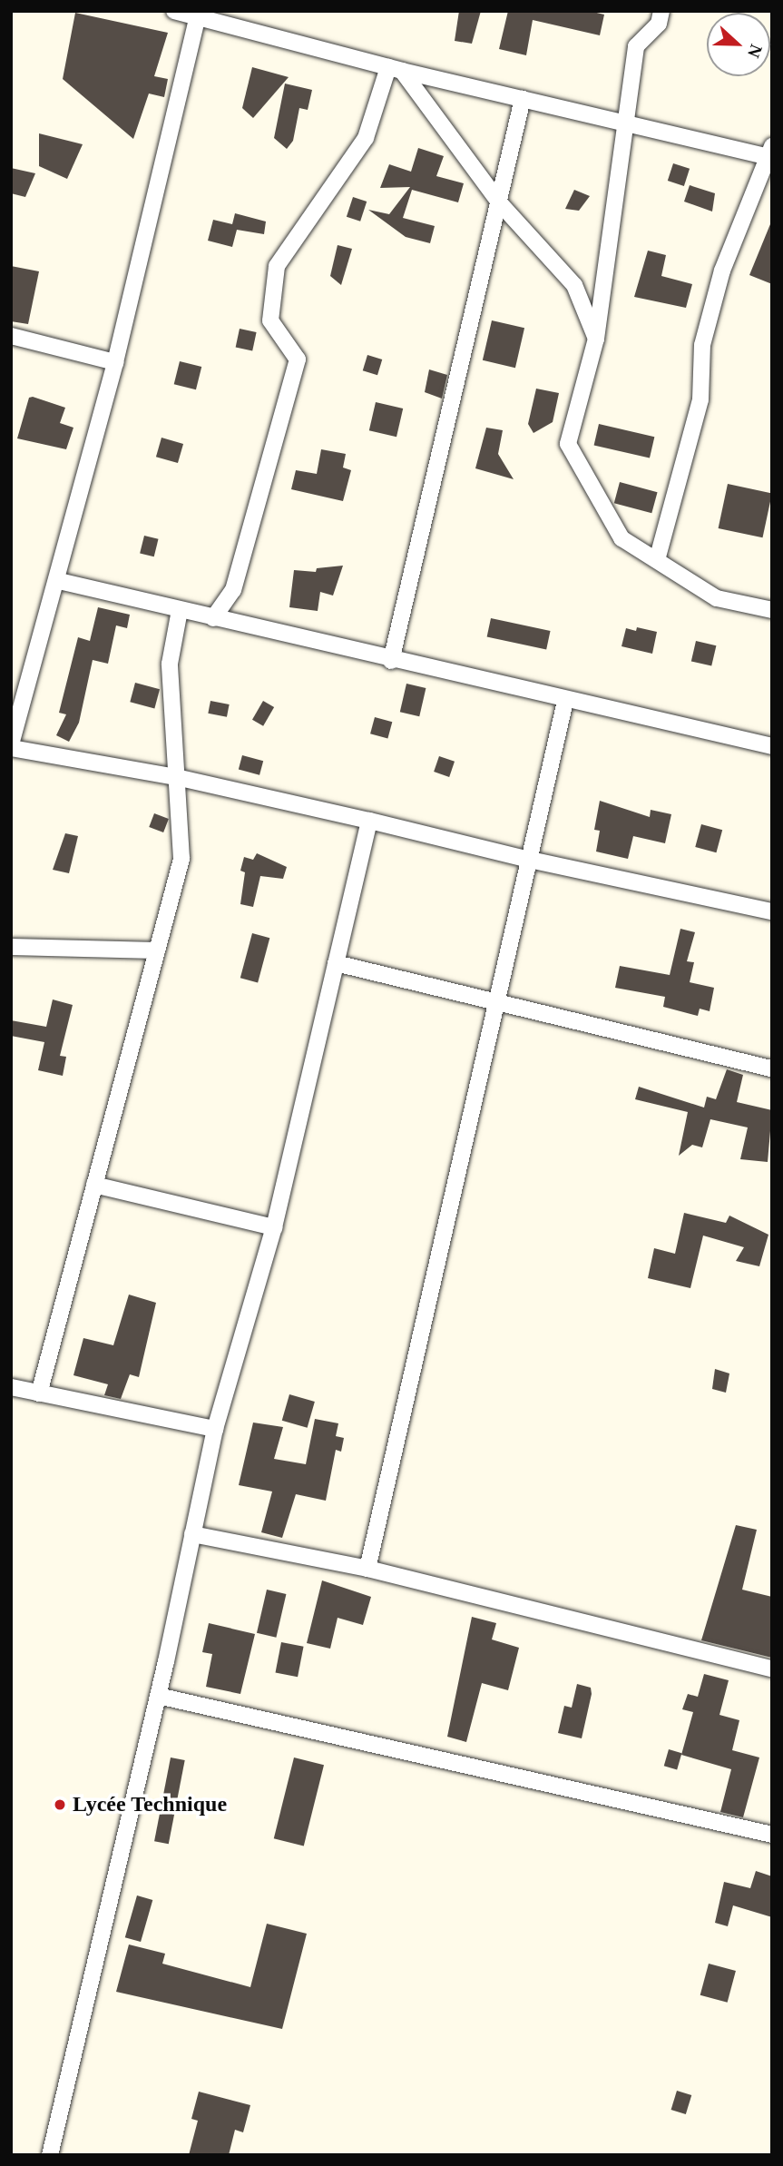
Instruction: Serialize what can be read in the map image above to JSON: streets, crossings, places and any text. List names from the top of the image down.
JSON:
{
  "places": ["Lycée Technique"],
  "north": "right"
}
